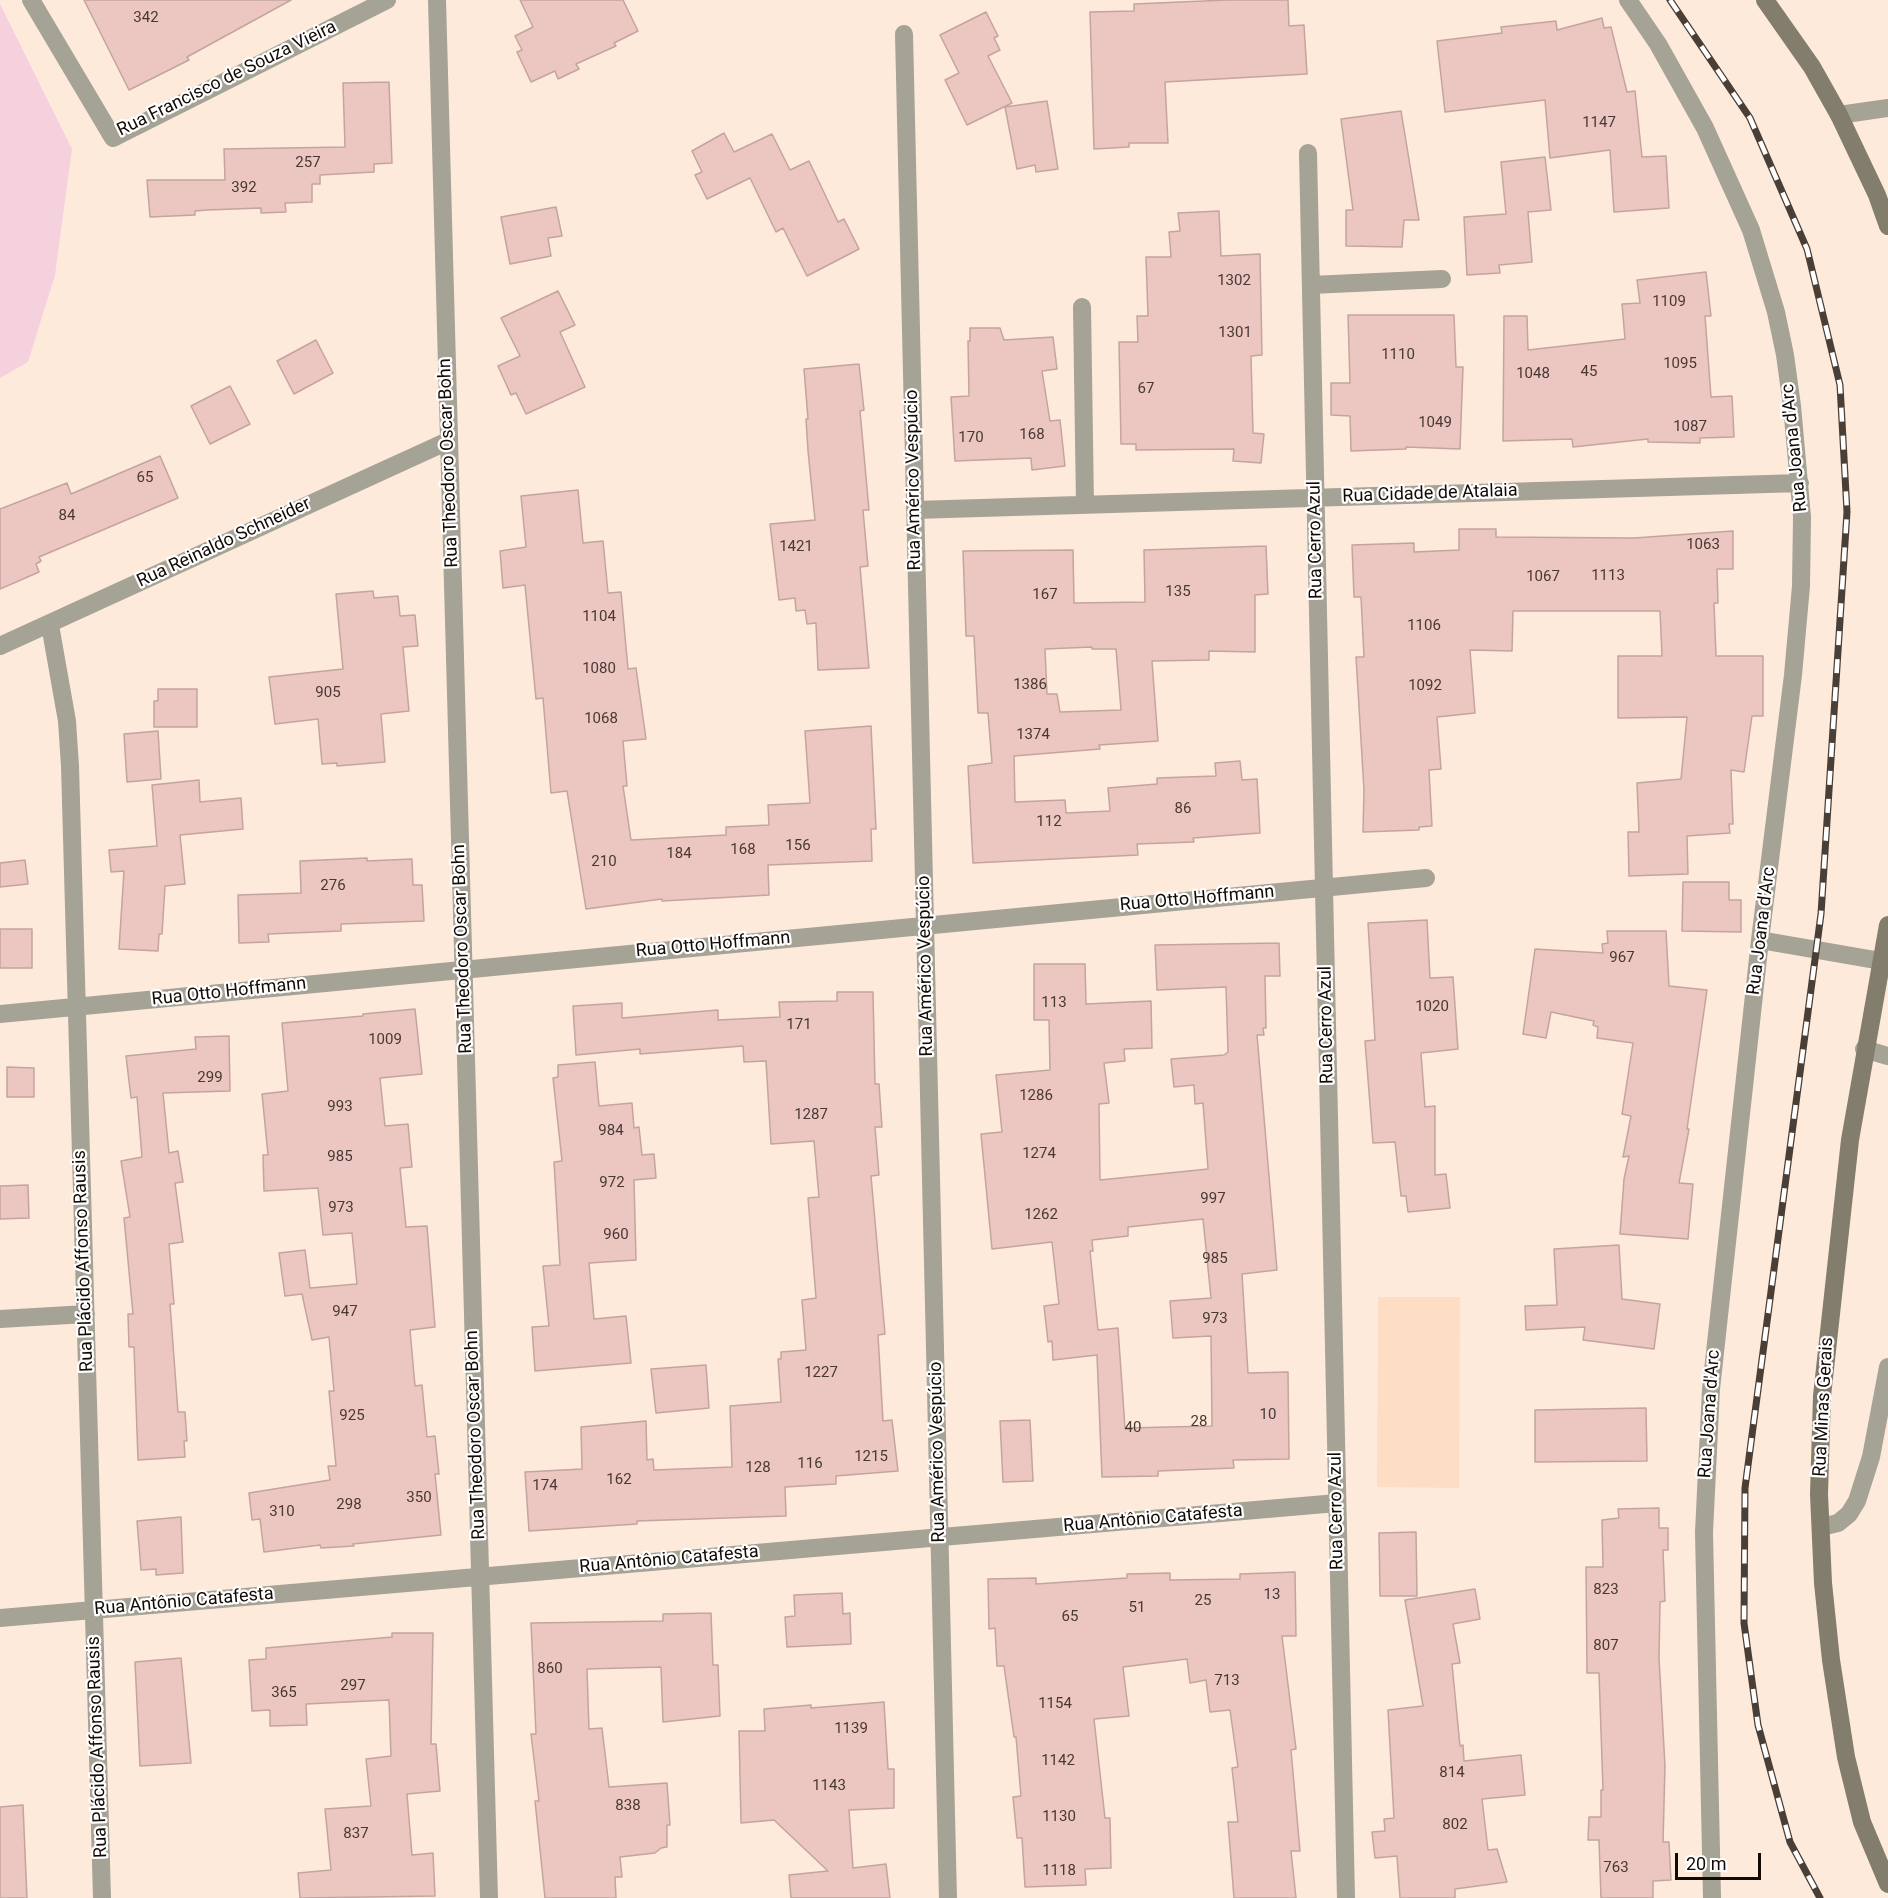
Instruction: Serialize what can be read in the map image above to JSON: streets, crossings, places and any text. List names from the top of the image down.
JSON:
{
  "streets": {
    "main road": ["Rua Minas Gerais"],
    "street": [
      "Rua Francisco de Souza Vieira",
      "Rua Joana d'Arc",
      "Rua Theodoro Oscar Bohn",
      "Rua Américo Vespúcio",
      "Rua Cidade de Atalaia",
      "Rua Cerro Azul",
      "Rua Reinaldo Schneider",
      "Rua Otto Hoffmann",
      "Rua Plácido Affonso Rausis",
      "Rua Antônio Catafesta"
    ]
  },
  "crossings": [
    ["Rua Joana d'Arc", "Rua Cidade de Atalaia"],
    ["Rua Theodoro Oscar Bohn", "Rua Reinaldo Schneider"],
    ["Rua Theodoro Oscar Bohn", "Rua Otto Hoffmann"],
    ["Rua Theodoro Oscar Bohn", "Rua Antônio Catafesta"],
    ["Rua Américo Vespúcio", "Rua Cidade de Atalaia"],
    ["Rua Américo Vespúcio", "Rua Otto Hoffmann"],
    ["Rua Américo Vespúcio", "Rua Antônio Catafesta"],
    ["Rua Cidade de Atalaia", "Rua Cerro Azul"],
    ["Rua Cerro Azul", "Rua Otto Hoffmann"],
    ["Rua Cerro Azul", "Rua Antônio Catafesta"],
    ["Rua Reinaldo Schneider", "Rua Plácido Affonso Rausis"],
    ["Rua Otto Hoffmann", "Rua Plácido Affonso Rausis"],
    ["Rua Plácido Affonso Rausis", "Rua Antônio Catafesta"]
  ],
  "house_numbers": [
    "342",
    "1147",
    "257",
    "392",
    "1302",
    "1109",
    "1301",
    "1110",
    "1095",
    "45",
    "1048",
    "67",
    "1049",
    "1087",
    "168",
    "170",
    "65",
    "84",
    "1063",
    "1421",
    "1113",
    "1067",
    "135",
    "167",
    "1104",
    "1106",
    "1080",
    "1386",
    "1092",
    "905",
    "1068",
    "1374",
    "86",
    "112",
    "156",
    "168",
    "184",
    "210",
    "276",
    "967",
    "113",
    "1020",
    "171",
    "1009",
    "299",
    "1286",
    "993",
    "1287",
    "984",
    "1274",
    "985",
    "972",
    "997",
    "973",
    "1262",
    "960",
    "985",
    "947",
    "973",
    "1227",
    "10",
    "925",
    "28",
    "40",
    "1215",
    "116",
    "128",
    "162",
    "174",
    "350",
    "298",
    "310",
    "823",
    "13",
    "25",
    "51",
    "65",
    "807",
    "860",
    "713",
    "297",
    "365",
    "1154",
    "1139",
    "1142",
    "814",
    "1143",
    "838",
    "1130",
    "802",
    "837",
    "763",
    "1118"
  ],
  "scale_bar": "20 m"
}
